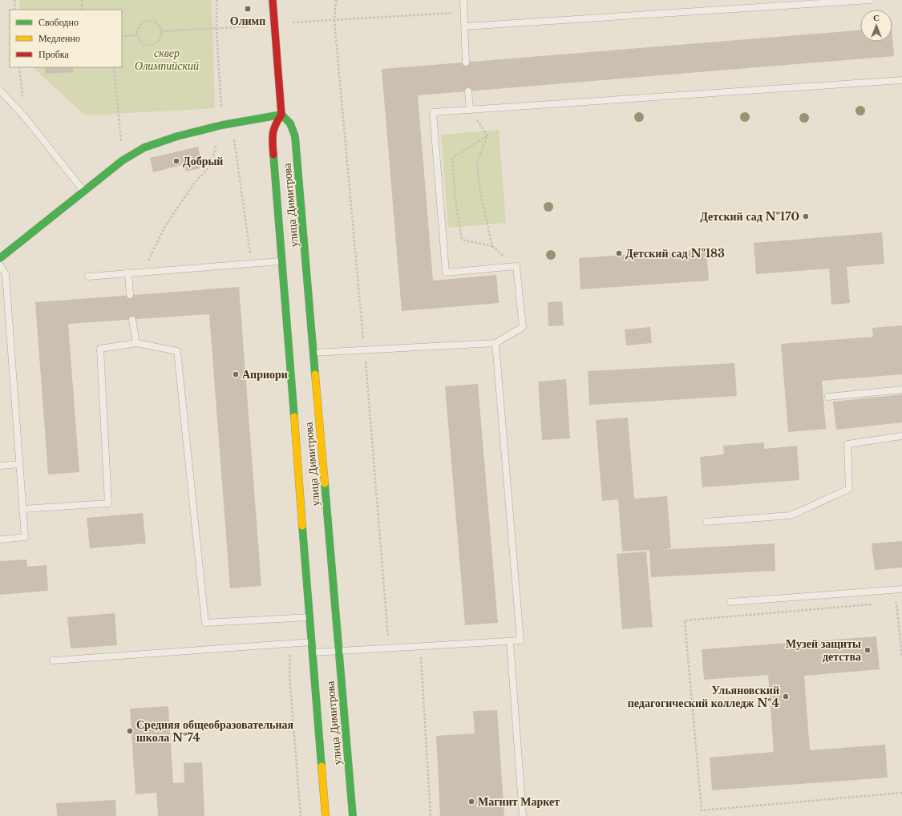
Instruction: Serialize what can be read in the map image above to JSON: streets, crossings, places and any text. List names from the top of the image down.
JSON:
{
  "streets": {
    "main road": ["улица Димитрова"]
  },
  "parks": ["сквер Олимпийский"],
  "places": {
    "transit": ["Олимп"],
    "other": [
      "Добрый",
      "Детский сад №170",
      "Детский сад №183",
      "Априори",
      "Музей защиты детства",
      "Ульяновский педагогический колледж №4",
      "Средняя общеобразовательная школа №74",
      "Магнит Маркет"
    ]
  },
  "legend": ["Свободно", "Медленно", "Пробка"],
  "north": "top"
}
